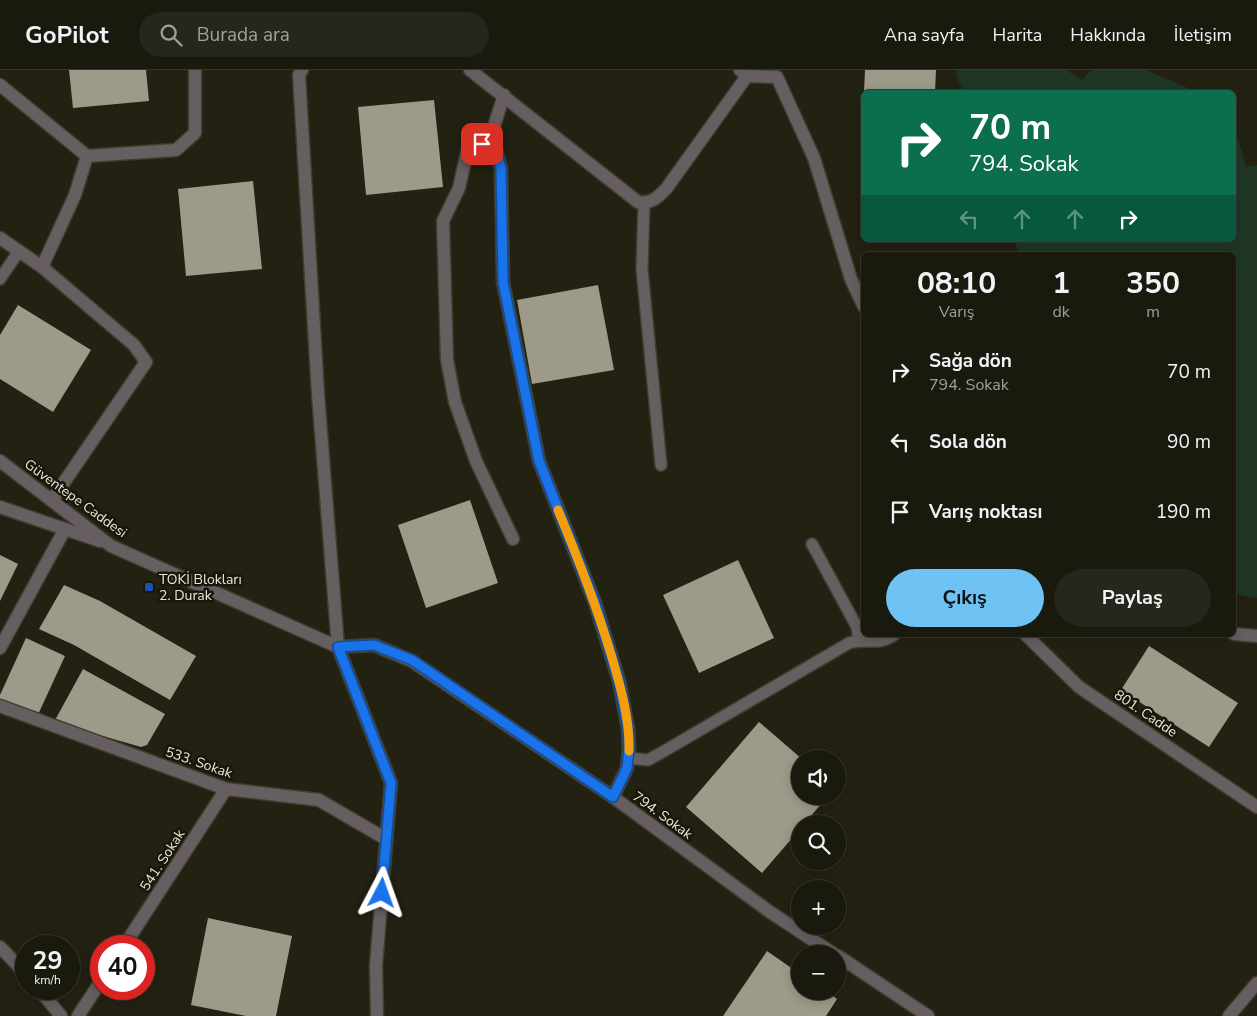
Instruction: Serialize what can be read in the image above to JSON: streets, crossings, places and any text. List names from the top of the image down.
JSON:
{
  "streets": {
    "street": [
      "Güventepe Caddesi",
      "801. Cadde",
      "533. Sokak",
      "794. Sokak",
      "541. Sokak"
    ]
  },
  "crossings": [
    ["Güventepe Caddesi", "794. Sokak"],
    ["533. Sokak", "541. Sokak"]
  ],
  "places": {
    "transit": ["TOKİ Blokları 2. Durak"]
  },
  "page": {
    "header": "GoPilot",
    "search": "Burada ara",
    "nav": [
      "Ana sayfa",
      "Harita",
      "Hakkında",
      "İletişim"
    ],
    "turn": ["70 m", "794. Sokak"],
    "eta": [
      "08:10",
      "Varış",
      "1",
      "dk",
      "350",
      "m"
    ],
    "list": [
      {
        "name": "Sağa dön",
        "note": "794. Sokak",
        "value": "70 m"
      },
      {
        "name": "Sola dön",
        "value": "90 m"
      },
      {
        "name": "Varış noktası",
        "value": "190 m"
      }
    ],
    "buttons": ["Çıkış", "Paylaş"],
    "map_buttons": ["+", "−"],
    "speed": "29 km/h",
    "limit": "40"
  }
}
